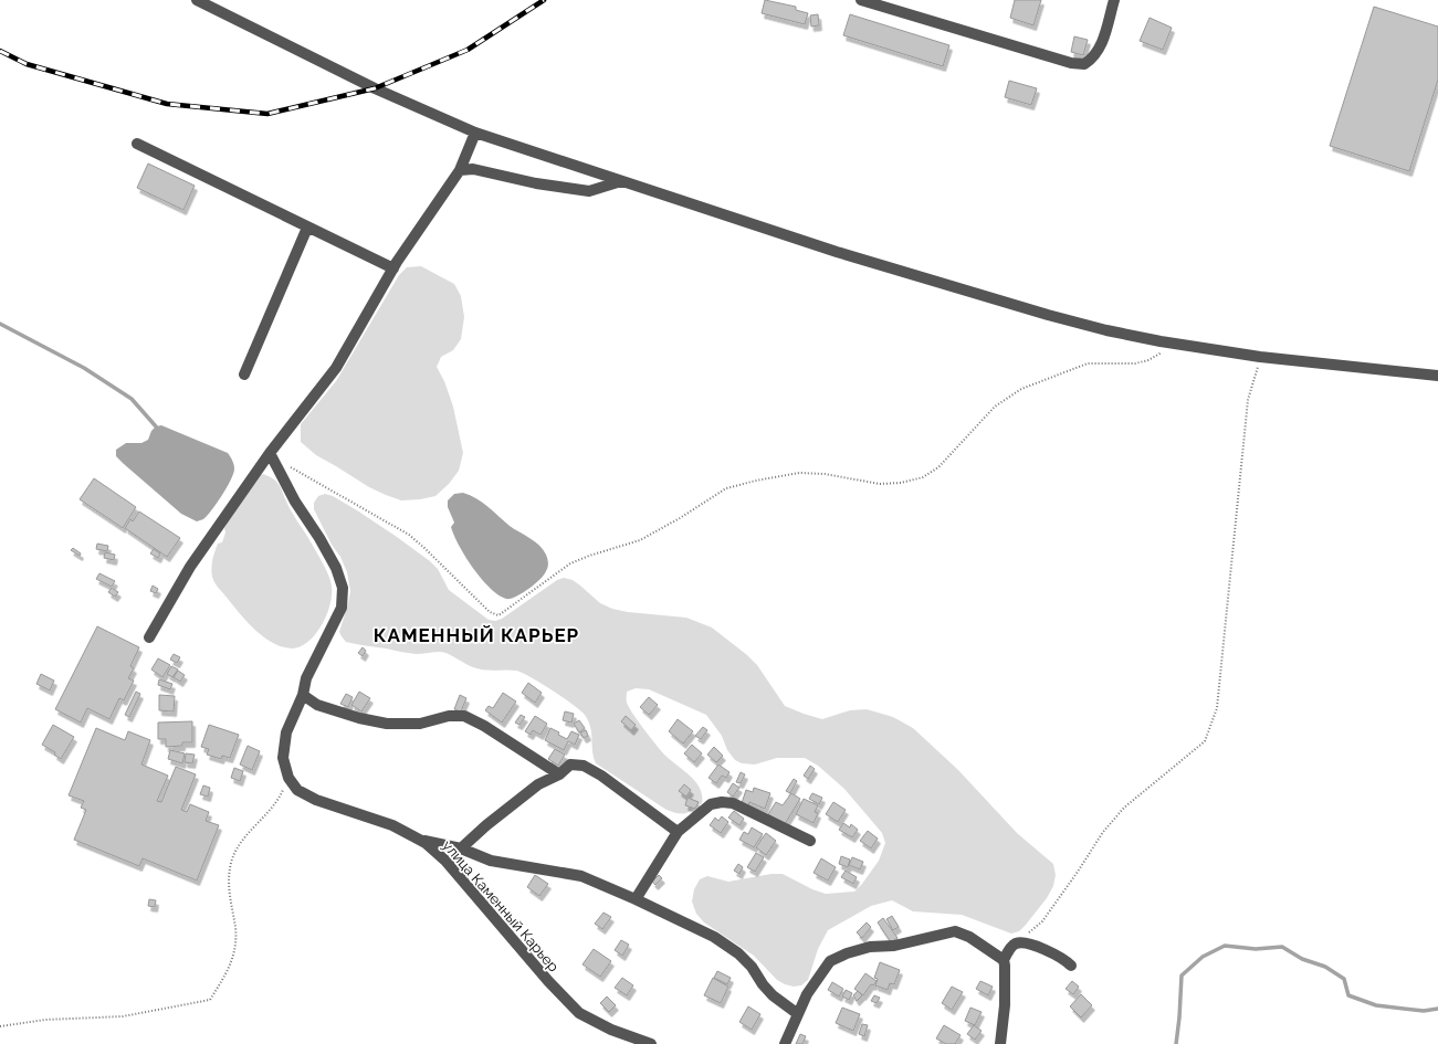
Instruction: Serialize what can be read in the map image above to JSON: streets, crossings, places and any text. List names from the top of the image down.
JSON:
{
  "streets": {
    "street": ["улица Каменный Карьер"]
  },
  "districts": ["КАМЕННЫЙ КАРЬЕР"]
}
